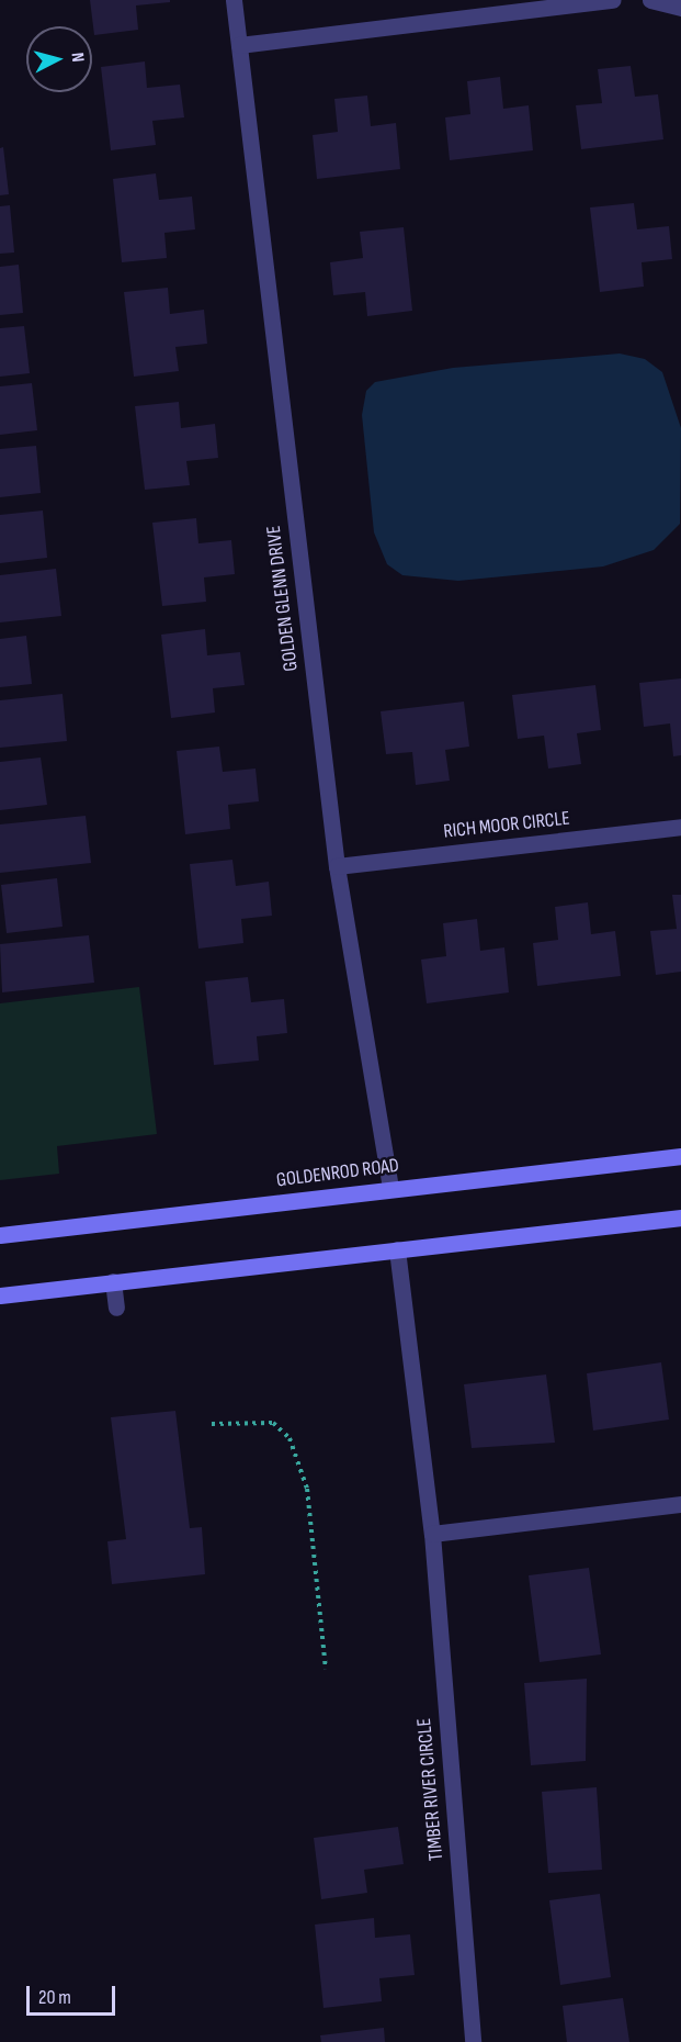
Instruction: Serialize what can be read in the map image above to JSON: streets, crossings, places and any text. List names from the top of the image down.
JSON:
{
  "streets": {
    "main road": ["GOLDENROD ROAD"],
    "street": ["GOLDEN GLENN DRIVE", "RICH MOOR CIRCLE", "TIMBER RIVER CIRCLE"]
  },
  "crossings": [
    ["GOLDEN GLENN DRIVE", "RICH MOOR CIRCLE"],
    ["GOLDEN GLENN DRIVE", "GOLDENROD ROAD"]
  ],
  "scale_bar": "20 m",
  "north": "right"
}
